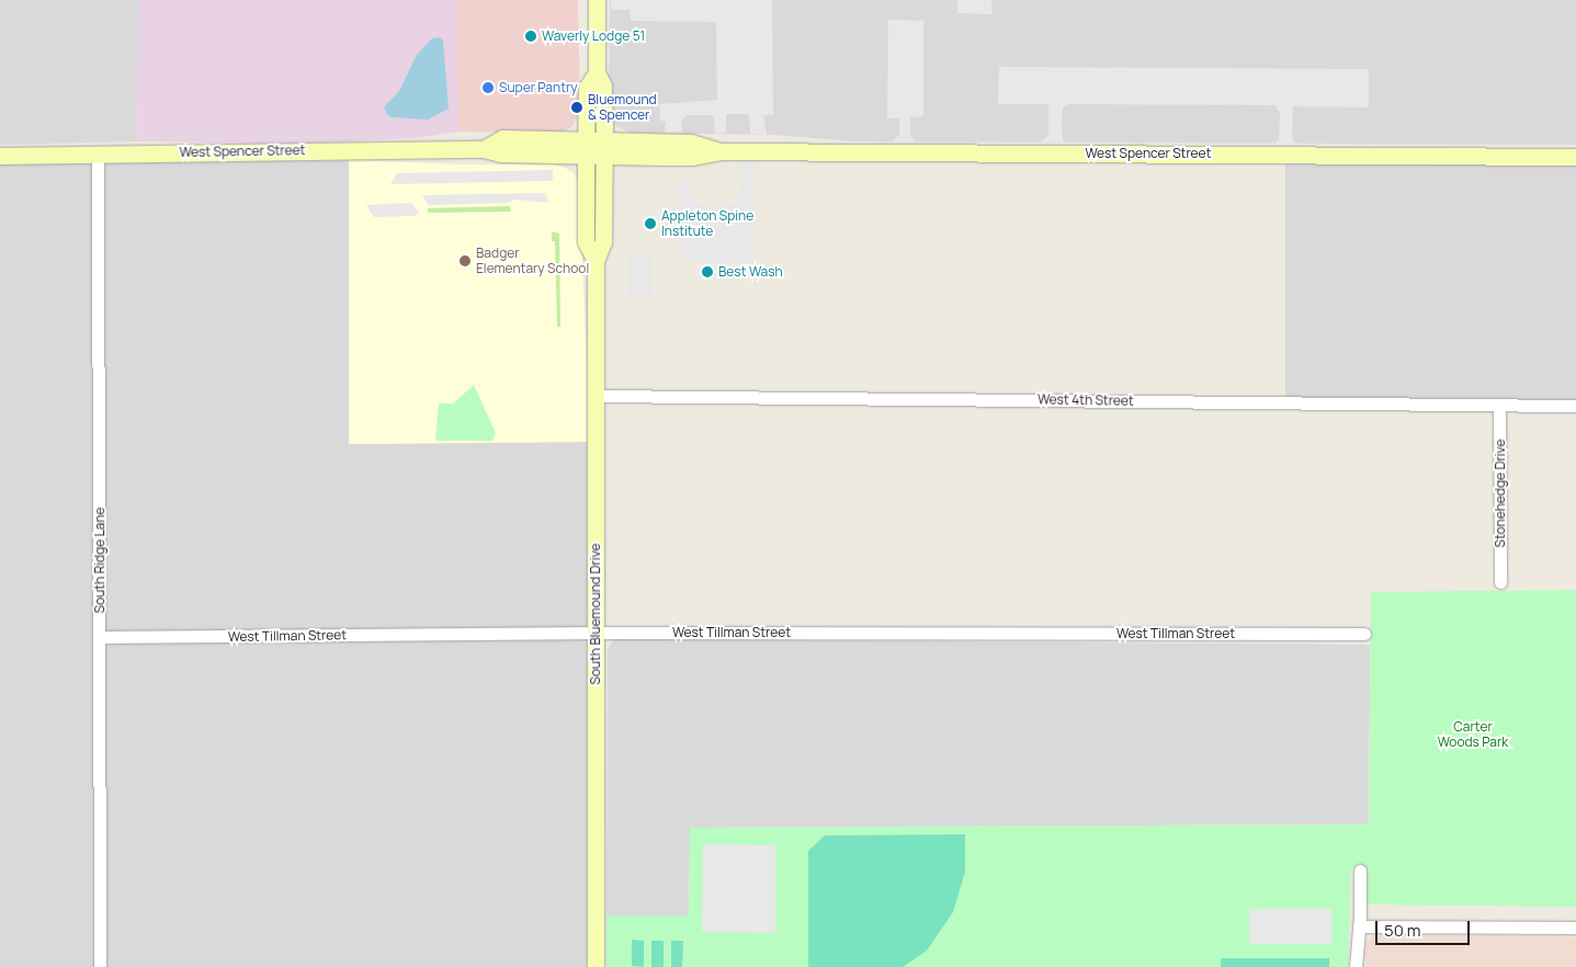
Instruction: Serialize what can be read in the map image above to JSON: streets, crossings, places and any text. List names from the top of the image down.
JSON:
{
  "streets": {
    "street": [
      "West Spencer Street",
      "West 4th Street",
      "Stonehedge Drive",
      "South Ridge Lane",
      "South Bluemound Drive",
      "West Tillman Street"
    ]
  },
  "crossings": [
    ["West Spencer Street", "South Ridge Lane"],
    ["West Spencer Street", "South Bluemound Drive"],
    ["West 4th Street", "Stonehedge Drive"],
    ["West 4th Street", "South Bluemound Drive"],
    ["South Ridge Lane", "West Tillman Street"],
    ["South Bluemound Drive", "West Tillman Street"]
  ],
  "parks": ["Carter Woods Park"],
  "places": [
    "Waverly Lodge 51",
    "Super Pantry",
    "Bluemound & Spencer",
    "Appleton Spine Institute",
    "Badger Elementary School",
    "Best Wash"
  ],
  "scale_bar": "50 m"
}
